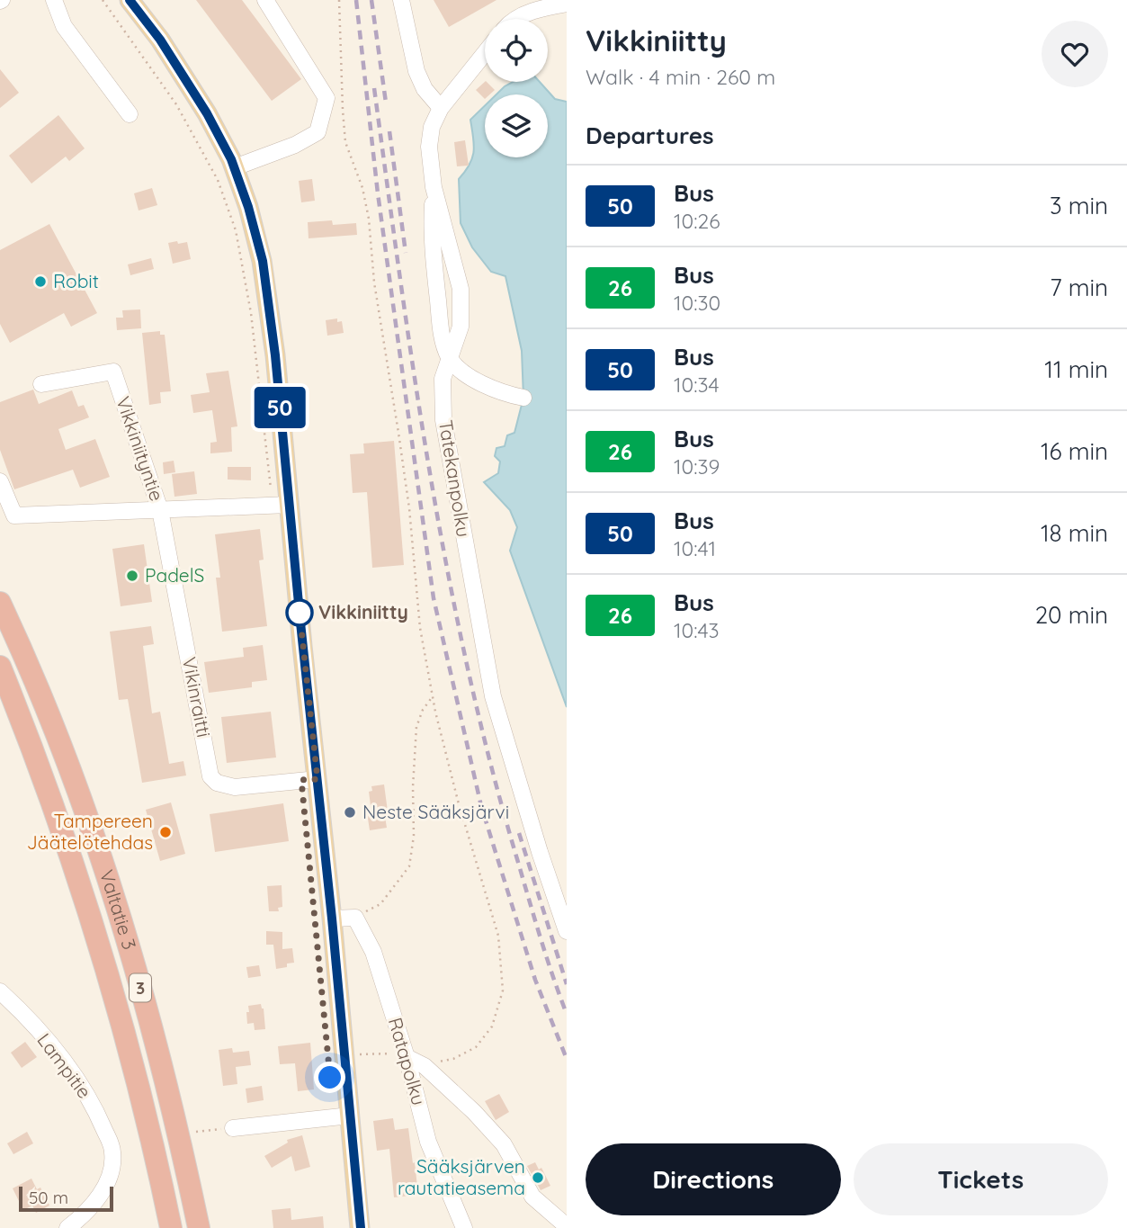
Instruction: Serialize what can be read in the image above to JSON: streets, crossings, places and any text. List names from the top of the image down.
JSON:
{
  "streets": {
    "highway": ["Valtatie 3", "3"],
    "street": [
      "Vikkiniityntie",
      "Tatekanpolku",
      "Vikinraitti",
      "Ratapolku",
      "Lampitie"
    ]
  },
  "crossings": [
    ["Vikkiniityntie", "Vikinraitti"]
  ],
  "places": [
    "Robit",
    "PadelS",
    "Vikkiniitty",
    "Neste Sääksjärvi",
    "Tampereen Jäätelötehdas",
    "Sääksjärven rautatieasema"
  ],
  "lines": ["bus line 50"],
  "scale_bar": "50 m",
  "page": {
    "on_map": "50",
    "heading": [
      ["Vikkiniitty", "Walk · 4 min · 260 m"],
      "Departures"
    ],
    "list": [
      {
        "mark": "50",
        "name": "Bus",
        "note": "10:26",
        "value": "3 min"
      },
      {
        "mark": "26",
        "name": "Bus",
        "note": "10:30",
        "value": "7 min"
      },
      {
        "mark": "50",
        "name": "Bus",
        "note": "10:34",
        "value": "11 min"
      },
      {
        "mark": "26",
        "name": "Bus",
        "note": "10:39",
        "value": "16 min"
      },
      {
        "mark": "50",
        "name": "Bus",
        "note": "10:41",
        "value": "18 min"
      },
      {
        "mark": "26",
        "name": "Bus",
        "note": "10:43",
        "value": "20 min"
      }
    ],
    "buttons": ["Directions", "Tickets"],
    "scale": "50 m"
  }
}
